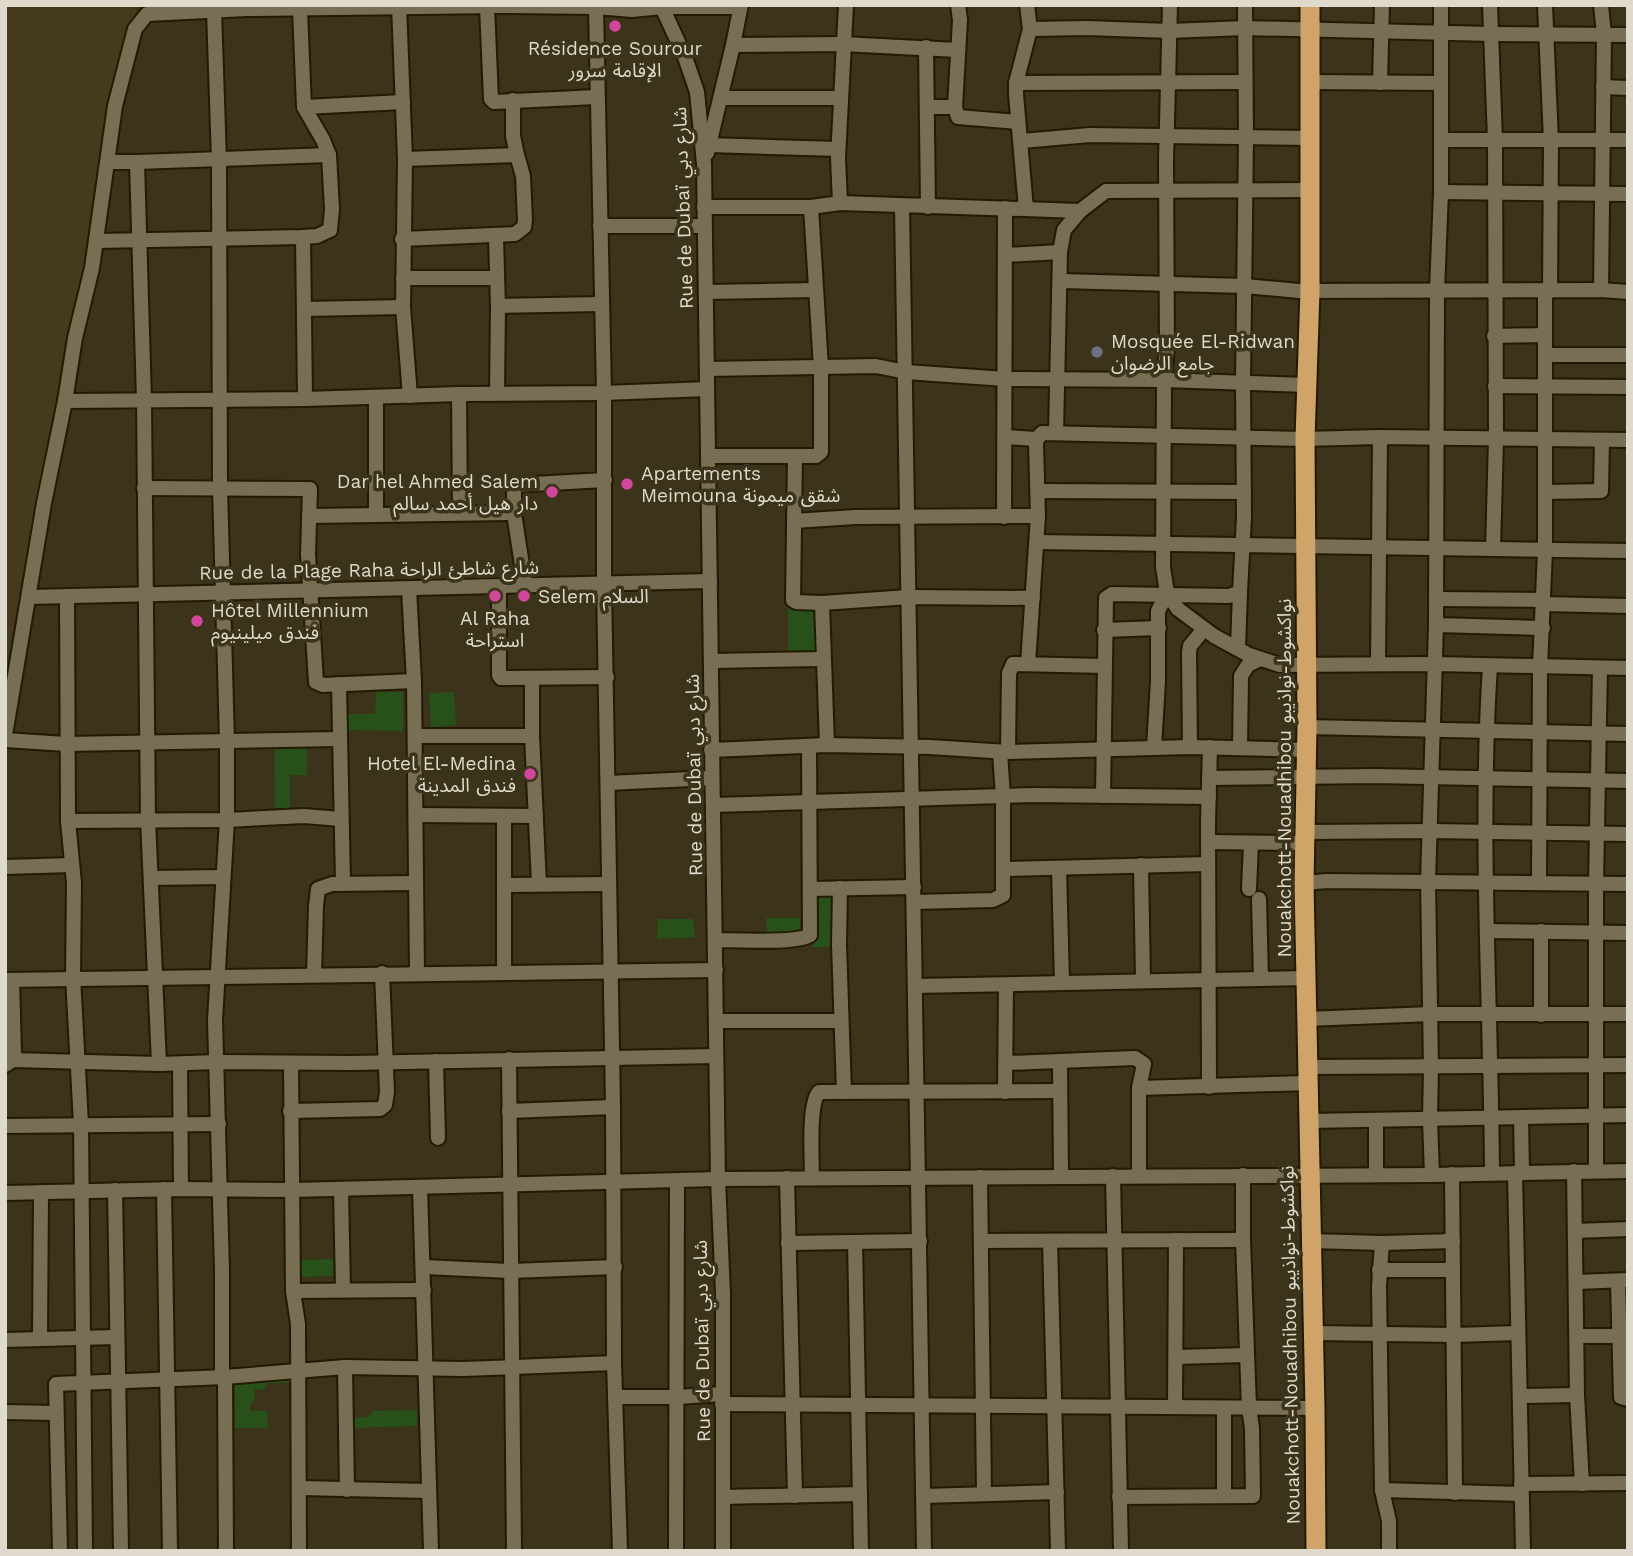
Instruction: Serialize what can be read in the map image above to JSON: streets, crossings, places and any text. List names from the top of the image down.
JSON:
{
  "streets": {
    "highway": ["Nouakchott-Nouadhibou نواكشوط-نواذيبو"],
    "street": ["Rue de Dubaï شارع دبي", "Rue de la Plage Raha شارع شاطئ الراحة"]
  },
  "crossings": [
    ["Rue de Dubaï شارع دبي", "Rue de la Plage Raha شارع شاطئ الراحة"]
  ],
  "places": [
    "Résidence Sourour الإقامة سرور",
    "Mosquée El-Ridwan جامع الرضوان",
    "Apartements Meimouna شقق ميمونة",
    "Dar hel Ahmed Salem دار هيل أحمد سالم",
    "Al Raha استراحة",
    "Selem السلام",
    "Hôtel Millennium فندق ميلينيوم",
    "Hotel El-Medina فندق المدينة"
  ]
}
